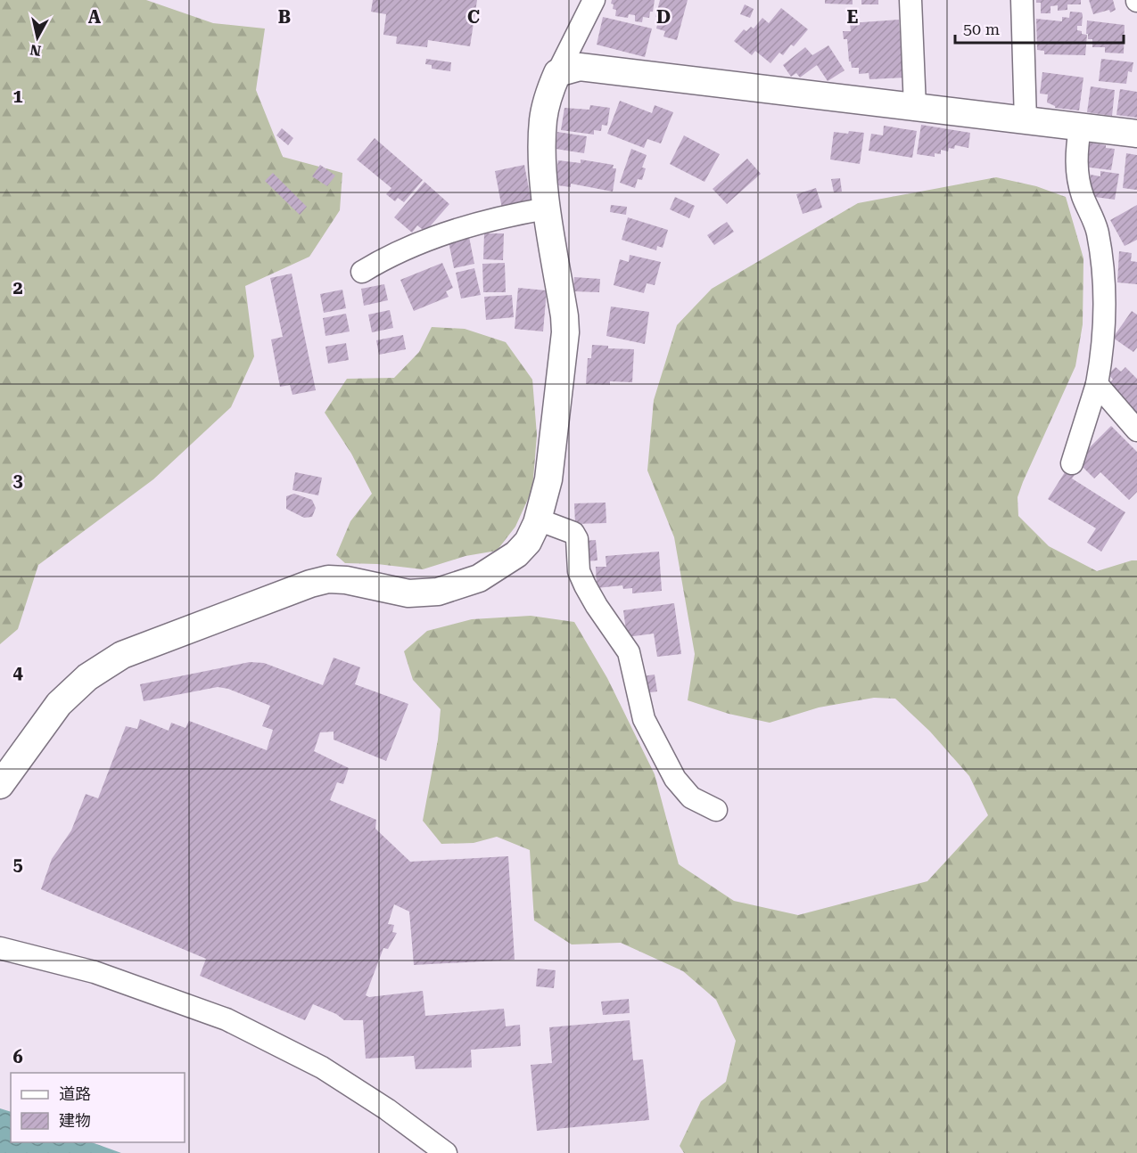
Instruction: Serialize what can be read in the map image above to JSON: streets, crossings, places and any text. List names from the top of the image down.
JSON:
{
  "legend": ["道路", "建物"],
  "scale_bar": "50 m",
  "north": "bottom",
  "grid": {
    "columns": [
      "A",
      "B",
      "C",
      "D",
      "E"
    ],
    "rows": [
      "1",
      "2",
      "3",
      "4",
      "5",
      "6"
    ]
  }
}
